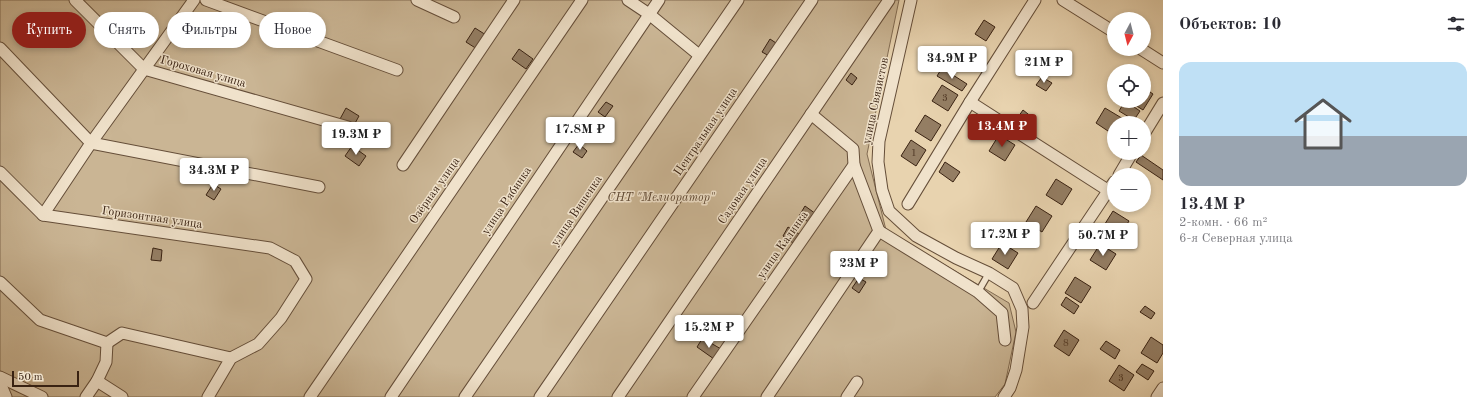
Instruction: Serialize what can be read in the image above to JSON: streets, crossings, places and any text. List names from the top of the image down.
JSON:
{
  "streets": {
    "street": [
      "Гороховая улица",
      "улица Связистов",
      "Центральная улица",
      "Озёрная улица",
      "Садовая улица",
      "улица Рябинка",
      "улица Вишенка",
      "Горизонтная улица",
      "улица Калинка"
    ]
  },
  "parks": ["СНТ \"Мелиоратор\""],
  "house_numbers": [
    "3",
    "1",
    "8",
    "3"
  ],
  "scale_bar": "50 m",
  "north": "bottom",
  "page": {
    "heading": "Объектов: 10",
    "map_buttons": ["+", "−"],
    "chip": [
      "Купить",
      "Снять",
      "Фильтры",
      "Новое"
    ],
    "price": [
      "34.9M ₽",
      "21M ₽",
      "13.4M ₽",
      "17.8M ₽",
      "19.3M ₽",
      "34.3M ₽",
      "17.2M ₽",
      "50.7M ₽",
      "23M ₽",
      "15.2M ₽"
    ],
    "list": [
      {
        "name": "13.4M ₽",
        "note": "2-комн. · 66 m² · 6-я Северная улица"
      }
    ],
    "scale": "50 m"
  }
}
